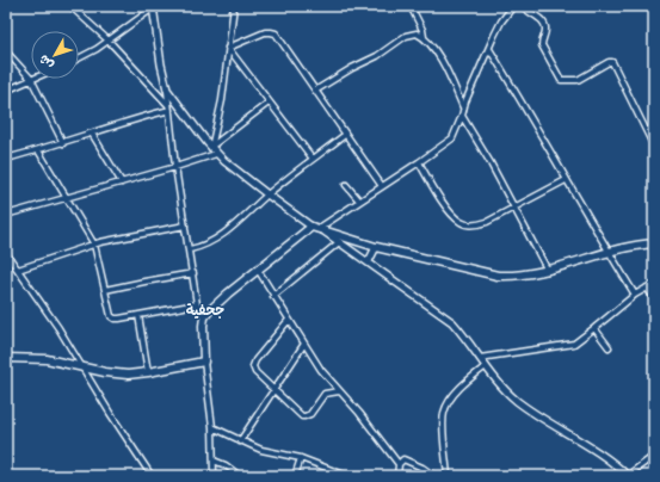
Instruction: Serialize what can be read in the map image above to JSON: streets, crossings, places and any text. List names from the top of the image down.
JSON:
{
  "districts": ["جحفية"],
  "north": "bottom left"
}
